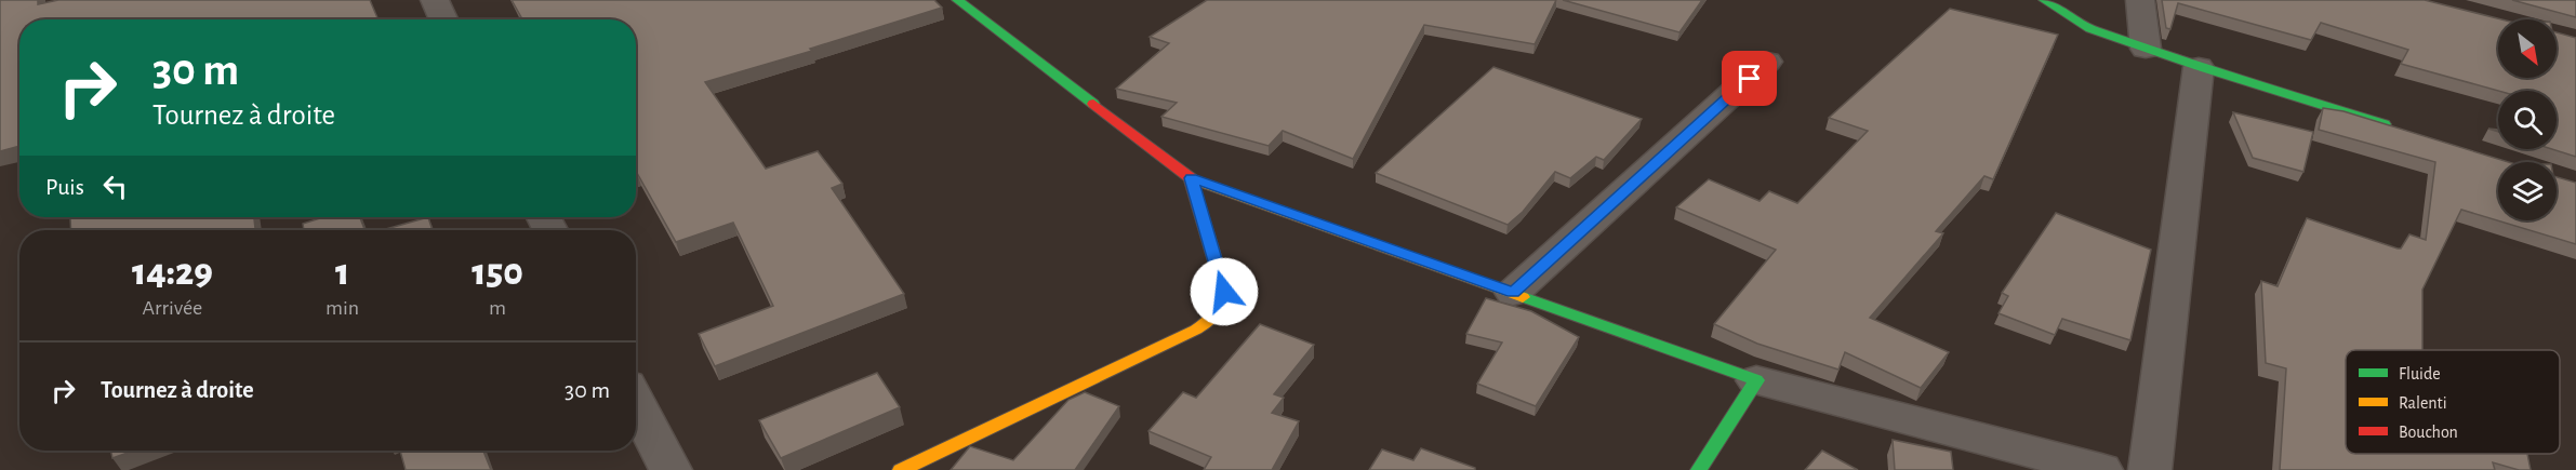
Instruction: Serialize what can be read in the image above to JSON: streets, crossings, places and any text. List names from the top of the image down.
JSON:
{
  "legend": ["Fluide", "Ralenti", "Bouchon"],
  "north": "bottom right",
  "page": {
    "turn": ["30 m", "Tournez à droite"],
    "then": "Puis",
    "eta": [
      "14:29",
      "Arrivée",
      "1",
      "min",
      "150",
      "m"
    ],
    "list": [
      {
        "name": "Tournez à droite",
        "value": "30 m"
      }
    ]
  }
}
